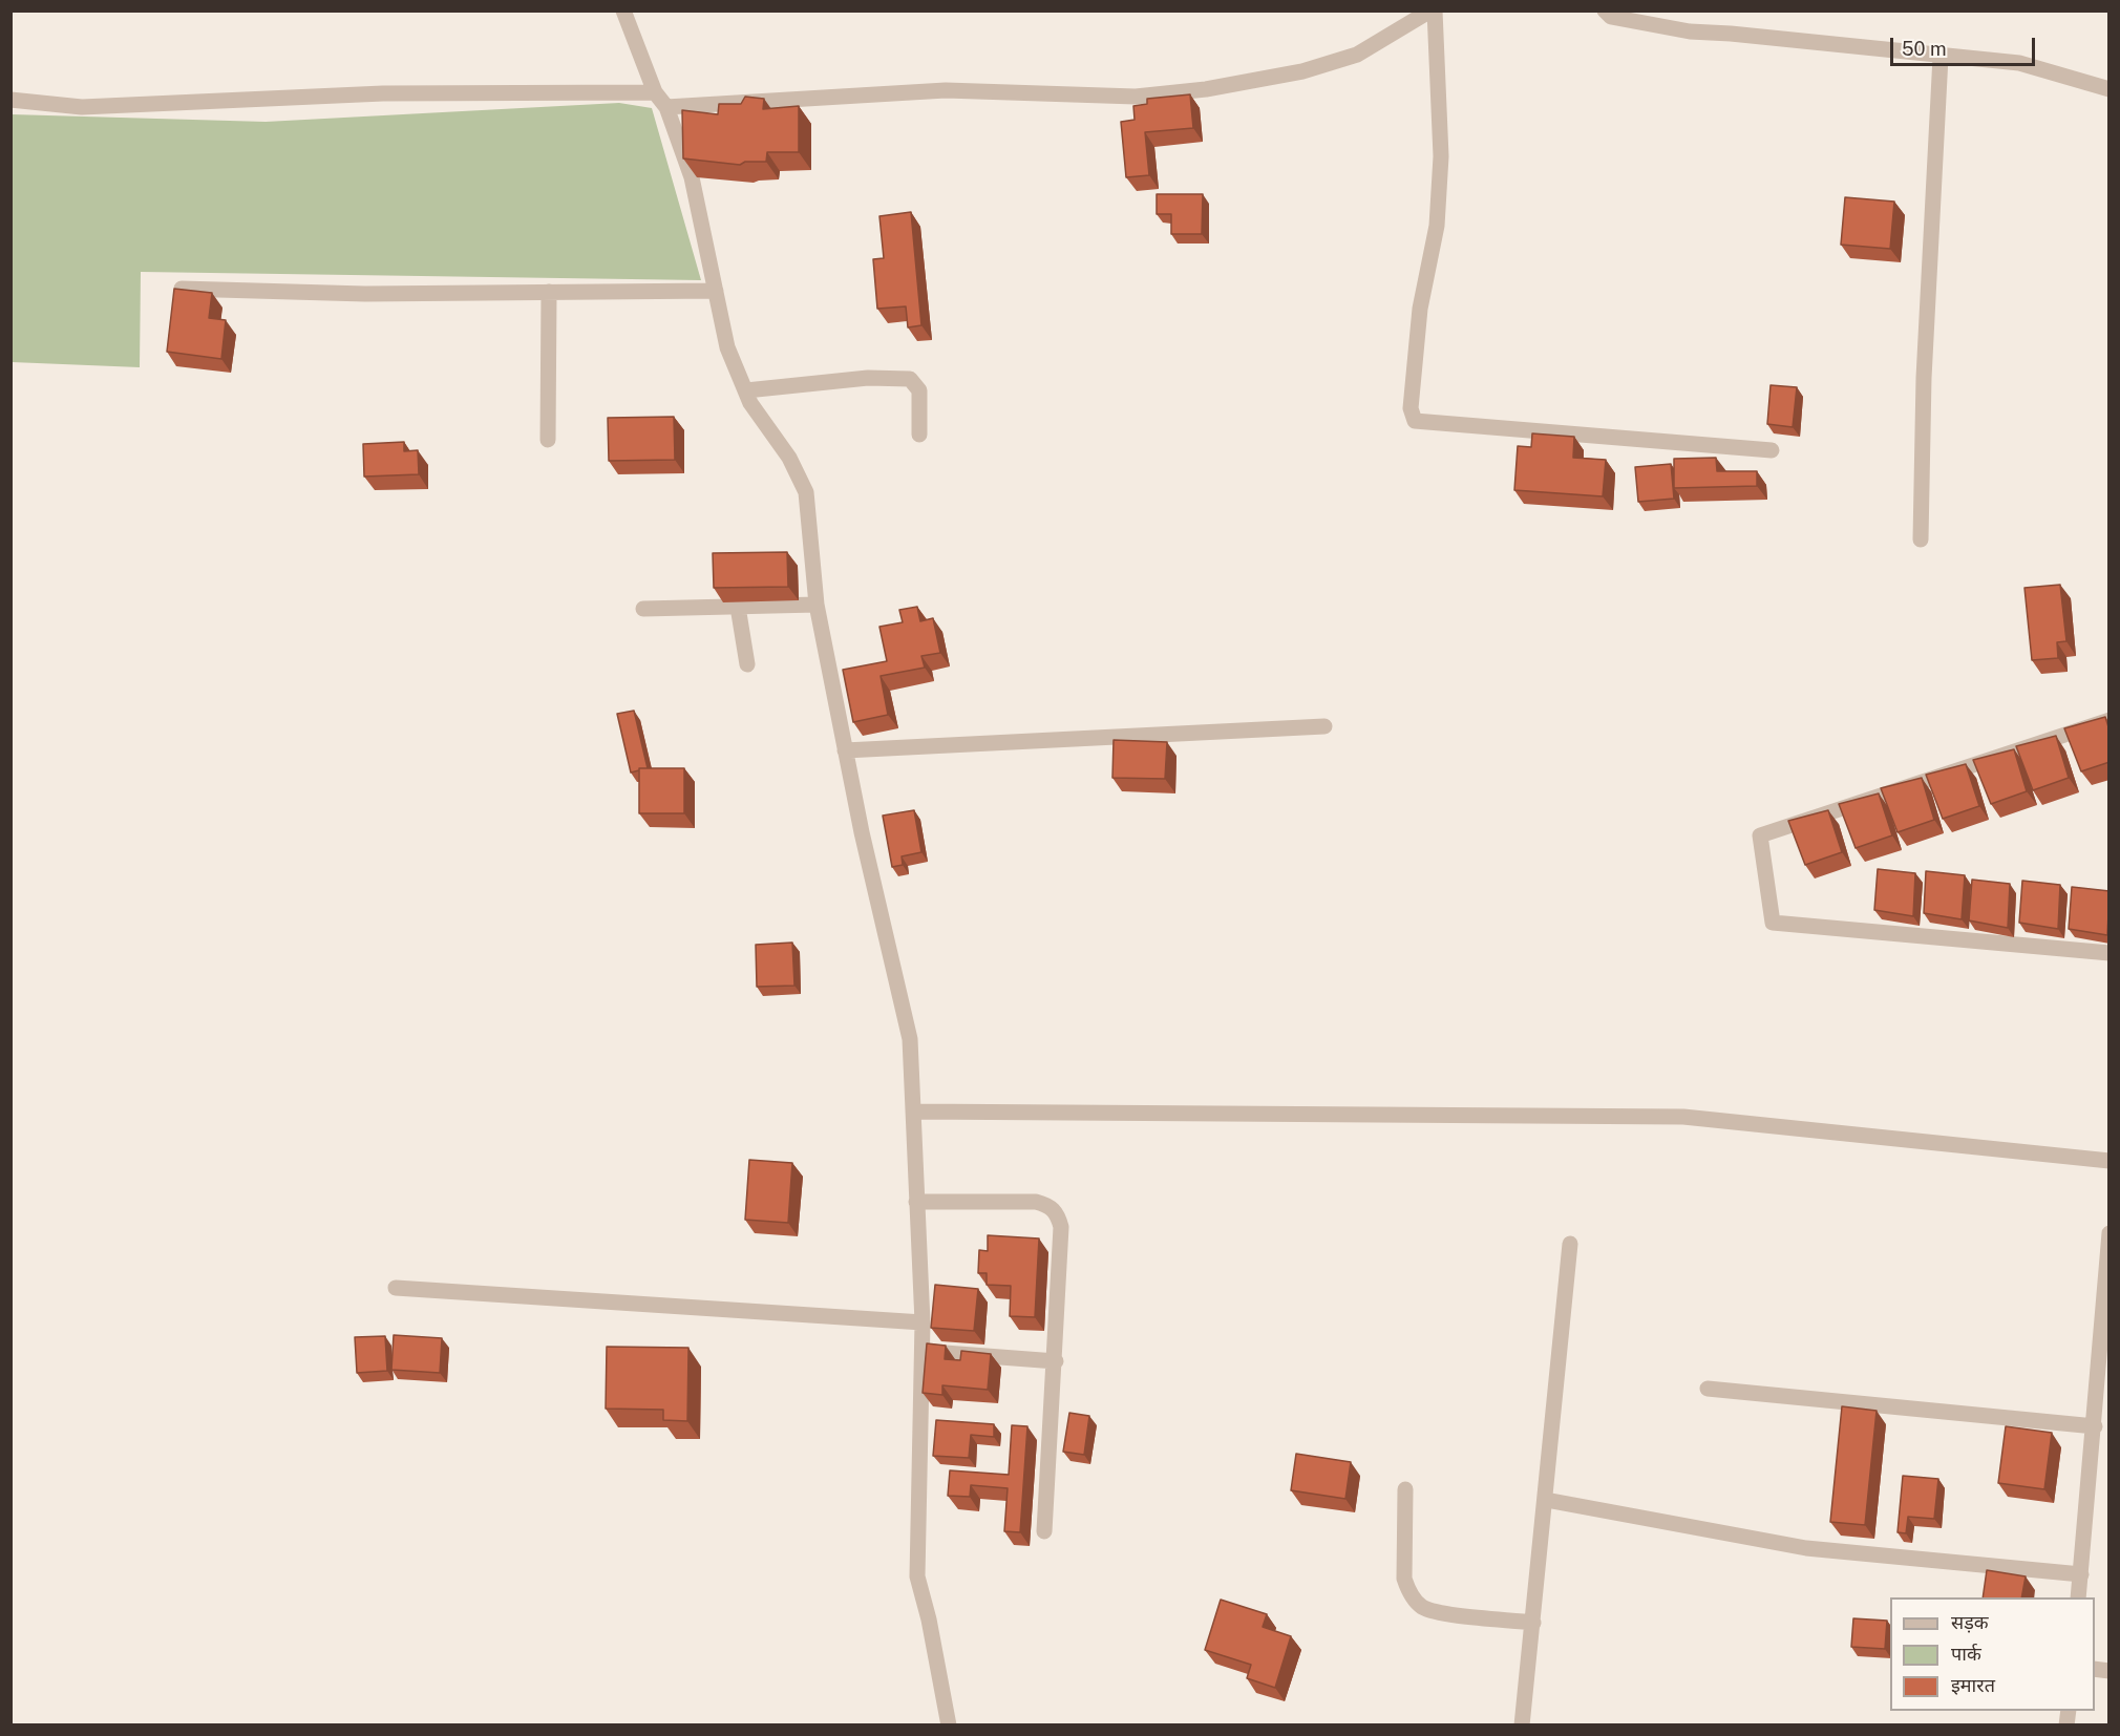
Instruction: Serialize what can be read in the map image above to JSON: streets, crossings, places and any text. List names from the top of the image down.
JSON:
{
  "legend": ["सड़क", "पार्क", "इमारत"],
  "scale_bar": "50 m"
}
